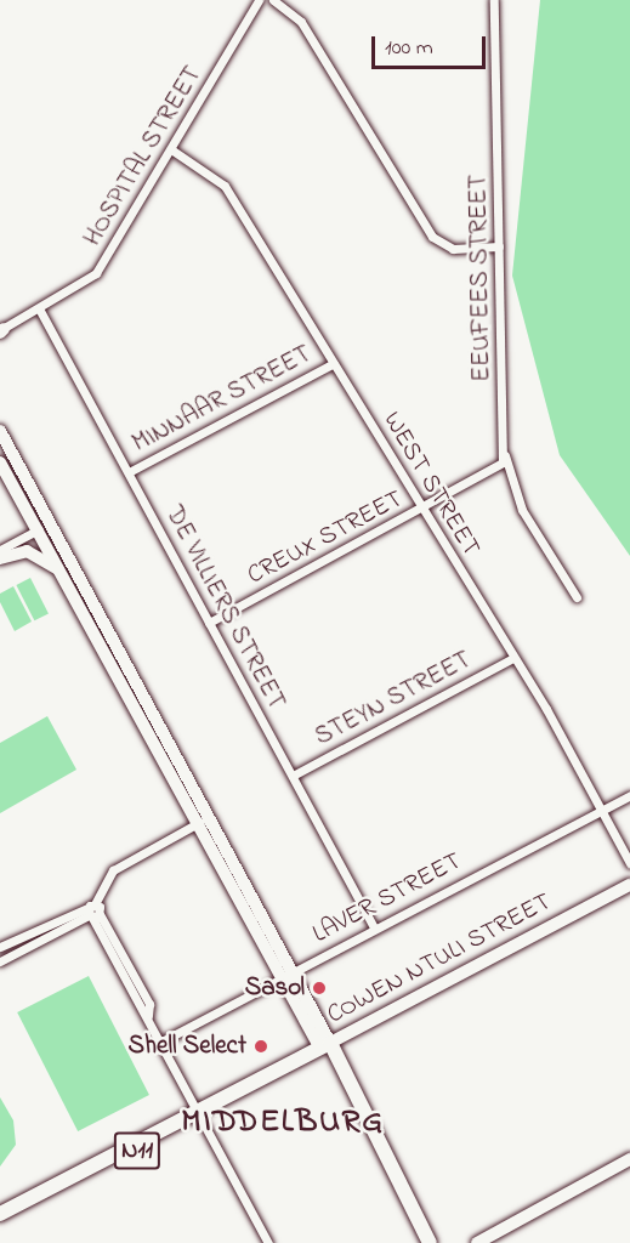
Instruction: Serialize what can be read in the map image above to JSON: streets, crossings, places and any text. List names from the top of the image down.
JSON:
{
  "streets": {
    "highway": ["COWEN NTULI STREET", "N11"],
    "street": [
      "HOSPITAL STREET",
      "EEUFEES STREET",
      "MINNAAR STREET",
      "WEST STREET",
      "CREUX STREET",
      "DE VILLIERS STREET",
      "STEYN STREET",
      "LAVER STREET"
    ]
  },
  "crossings": [
    ["HOSPITAL STREET", "WEST STREET"],
    ["HOSPITAL STREET", "DE VILLIERS STREET"],
    ["MINNAAR STREET", "WEST STREET"],
    ["MINNAAR STREET", "DE VILLIERS STREET"],
    ["WEST STREET", "CREUX STREET"],
    ["WEST STREET", "STEYN STREET"],
    ["WEST STREET", "LAVER STREET"],
    ["CREUX STREET", "DE VILLIERS STREET"],
    ["DE VILLIERS STREET", "STEYN STREET"],
    ["DE VILLIERS STREET", "LAVER STREET"]
  ],
  "districts": ["MIDDELBURG"],
  "places": ["Sasol", "Shell Select"],
  "scale_bar": "100 m"
}
